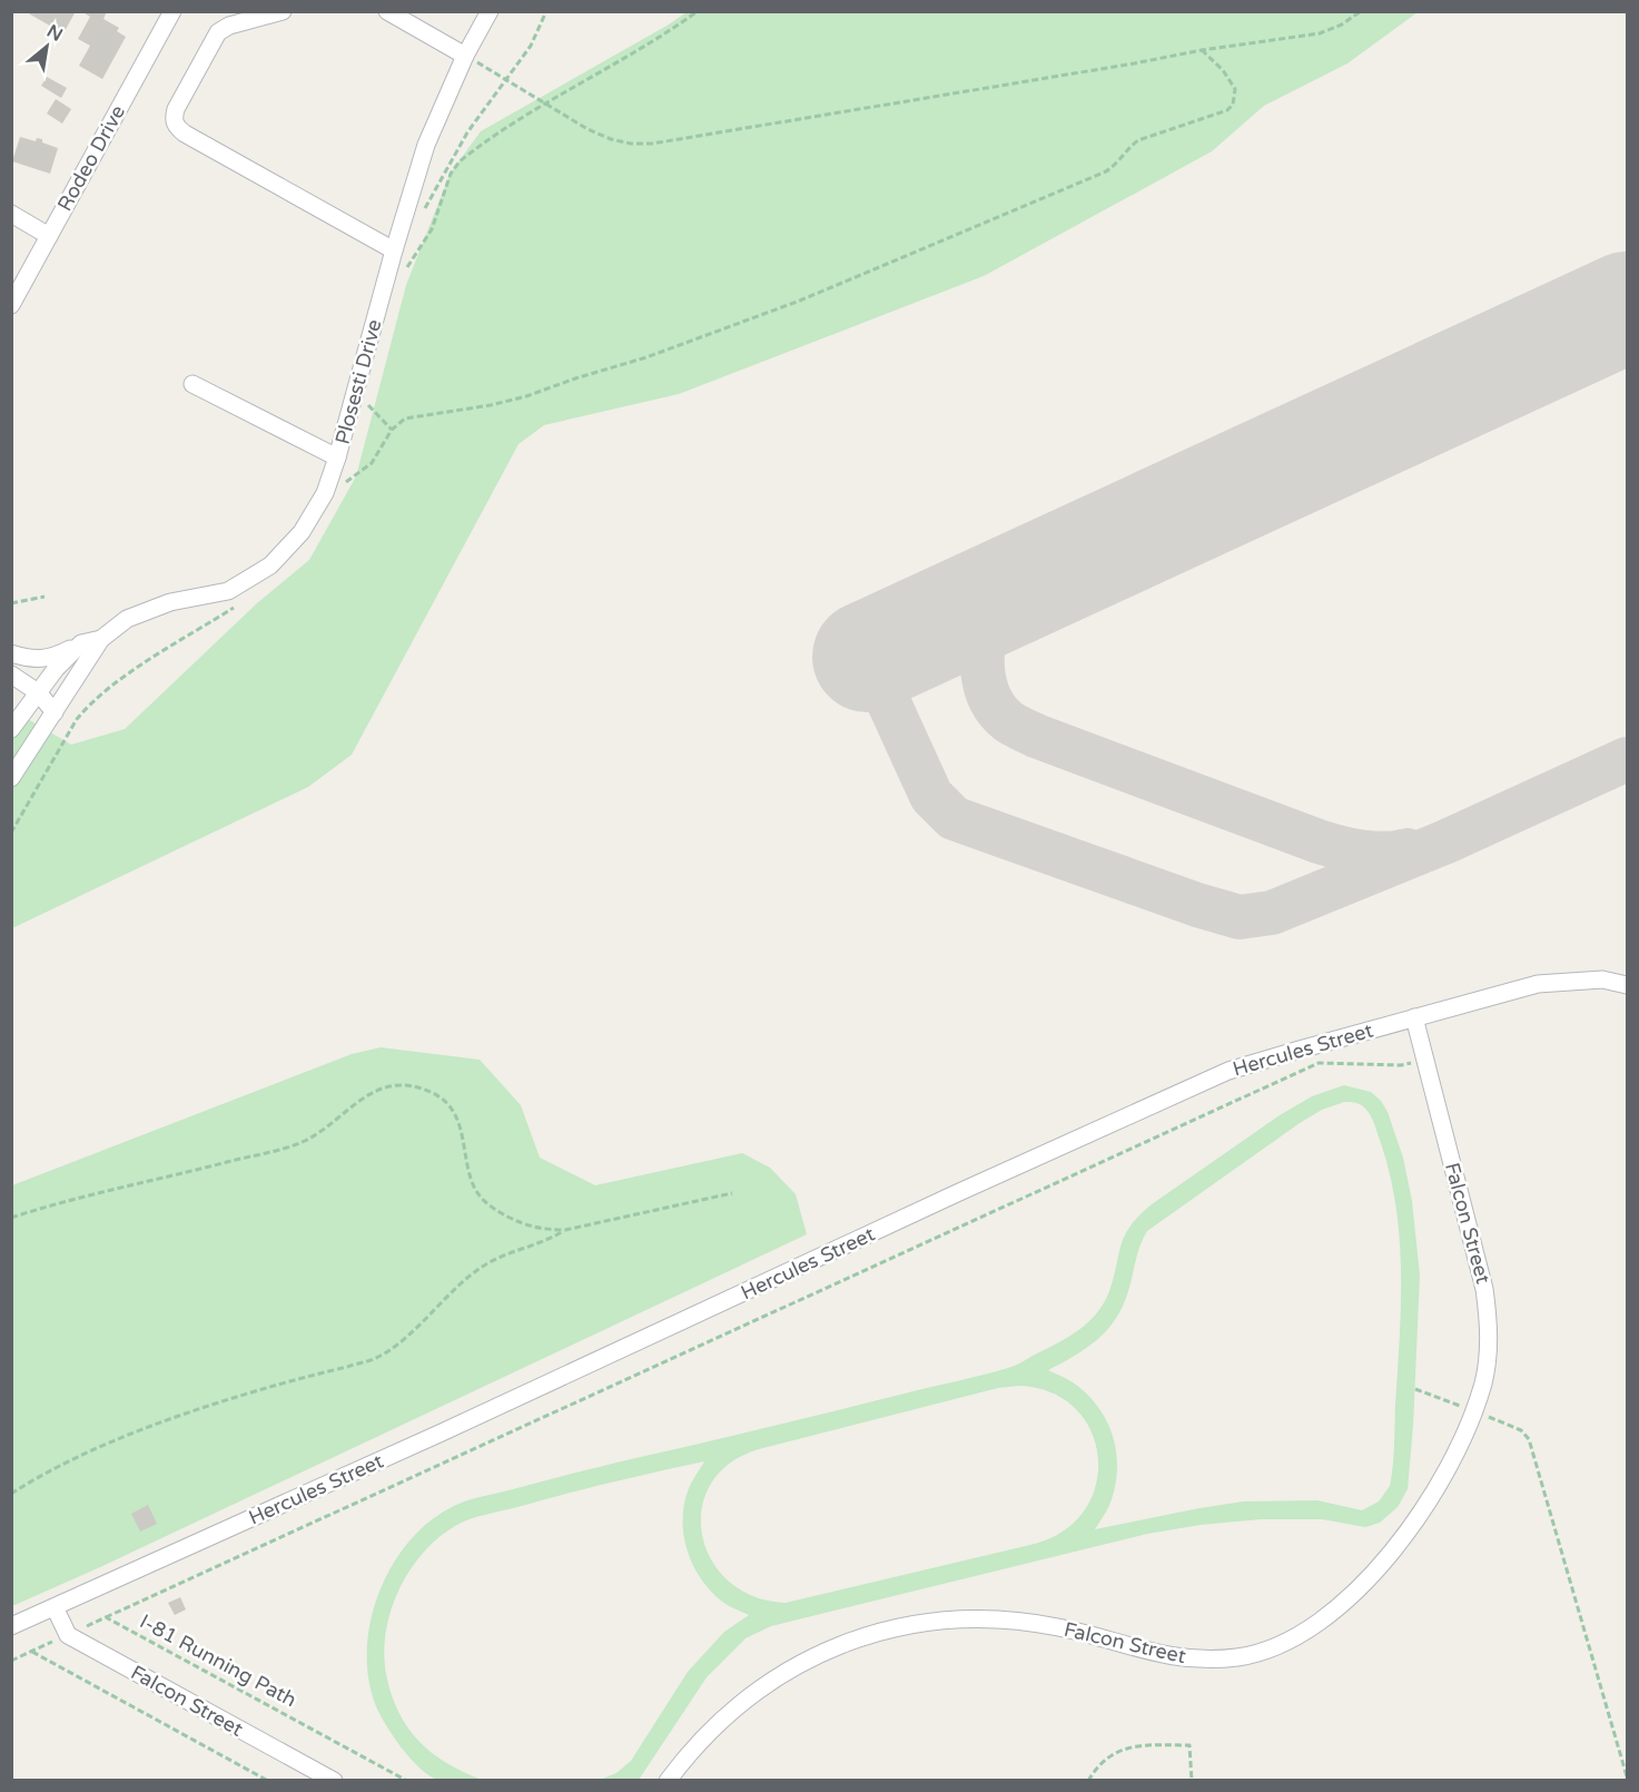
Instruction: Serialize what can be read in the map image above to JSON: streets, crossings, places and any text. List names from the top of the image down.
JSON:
{
  "streets": {
    "street": [
      "Rodeo Drive",
      "Plosesti Drive",
      "Hercules Street",
      "Falcon Street"
    ],
    "path": ["I-81 Running Path"]
  },
  "crossings": [
    ["Hercules Street", "Falcon Street"]
  ],
  "north": "top right"
}
